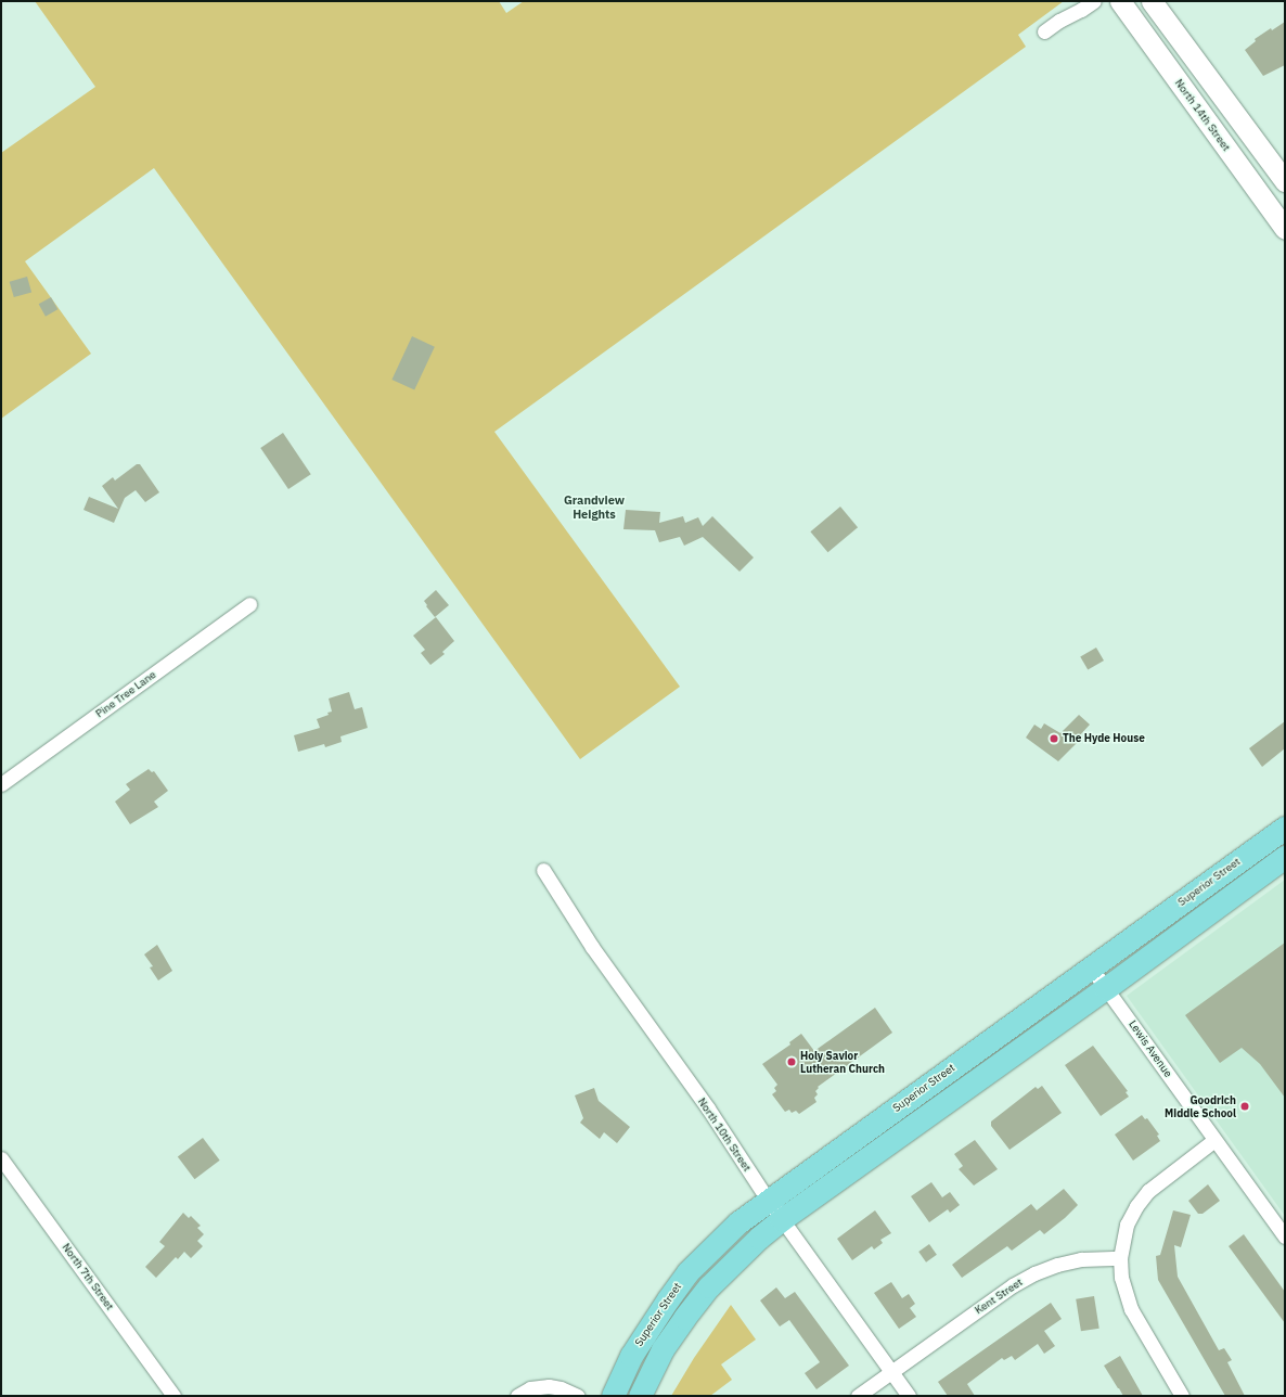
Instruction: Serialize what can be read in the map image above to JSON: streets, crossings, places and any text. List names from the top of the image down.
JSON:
{
  "streets": {
    "main road": ["North 14th Street", "Superior Street"],
    "street": [
      "Pine Tree Lane",
      "Lewis Avenue",
      "North 10th Street",
      "North 7th Street",
      "Kent Street"
    ]
  },
  "crossings": [
    ["Superior Street", "Lewis Avenue"],
    ["Superior Street", "North 10th Street"],
    ["North 10th Street", "Kent Street"]
  ],
  "districts": ["Grandview Heights"],
  "places": ["The Hyde House", "Holy Savior Lutheran Church", "Goodrich Middle School"]
}
